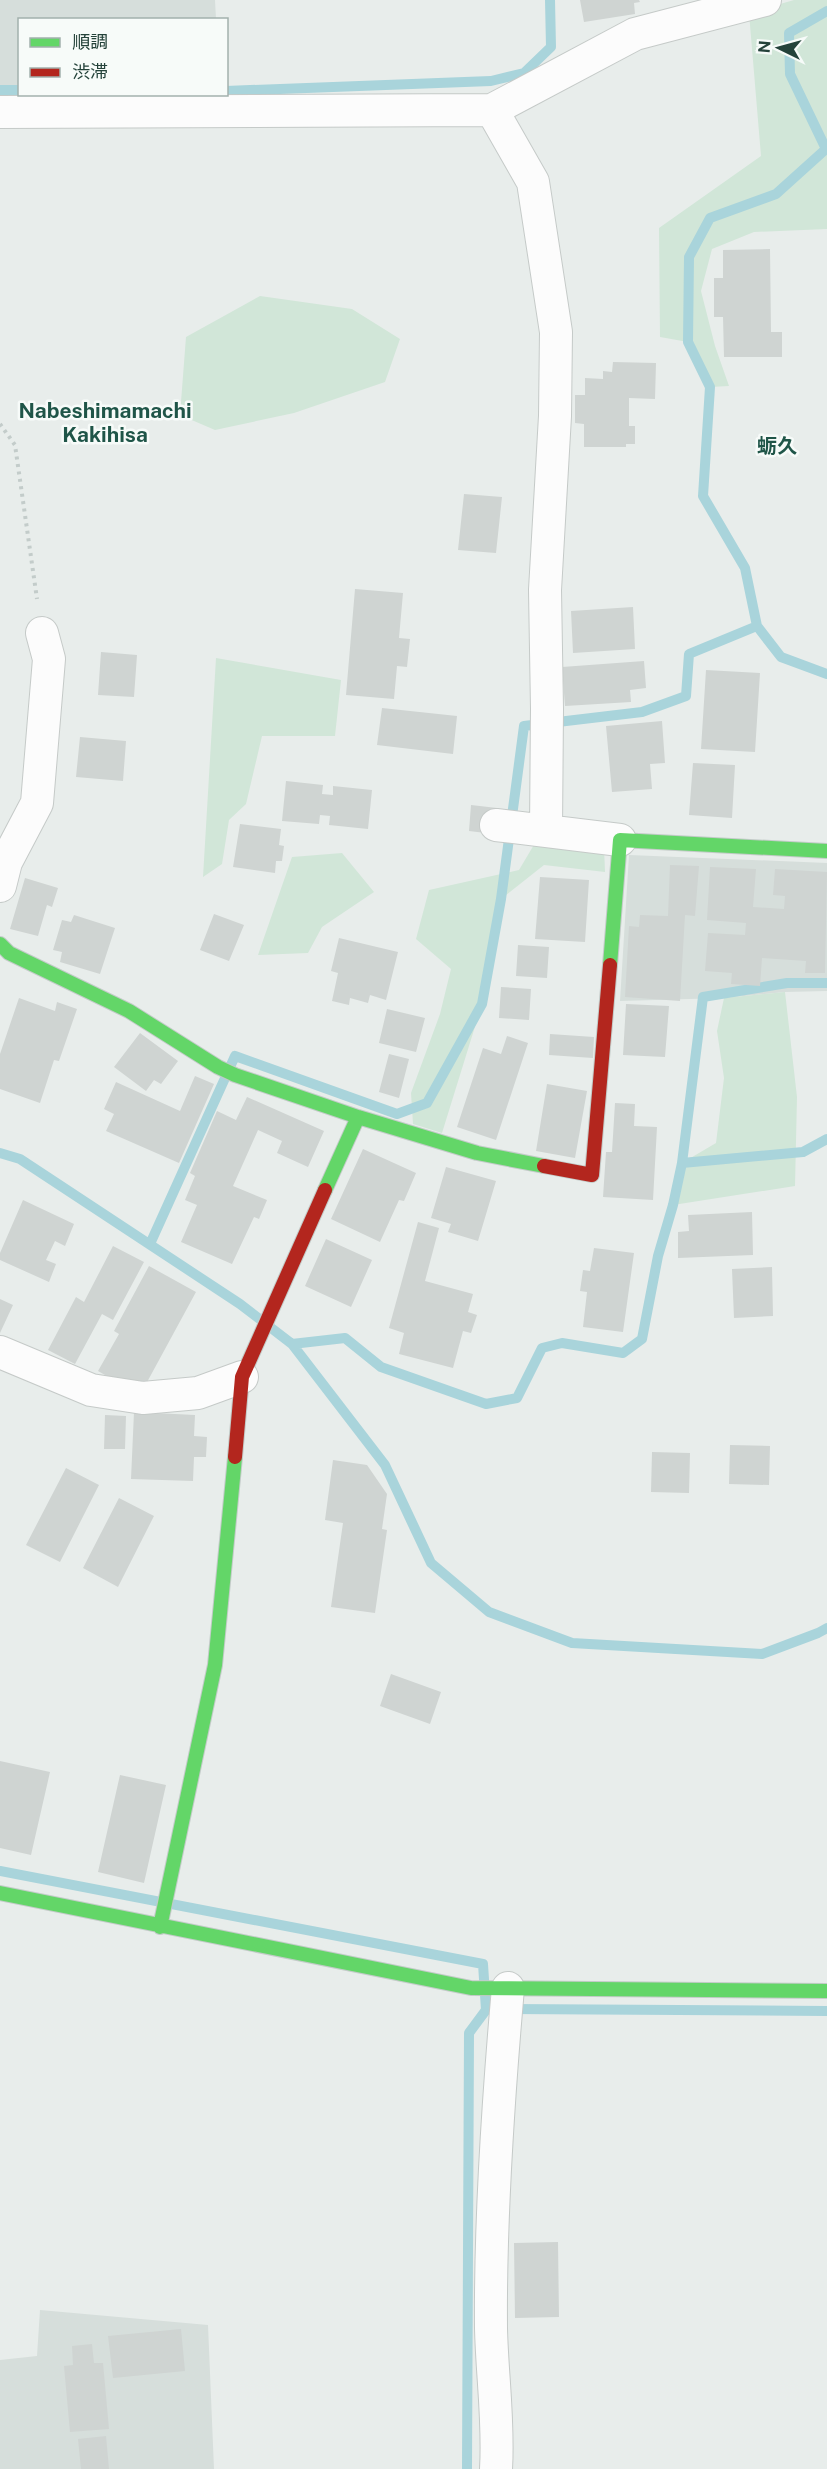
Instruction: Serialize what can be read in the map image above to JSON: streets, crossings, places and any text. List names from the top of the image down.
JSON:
{
  "districts": ["Nabeshimamachi Kakihisa", "蛎久"],
  "legend": ["順調", "渋滞"],
  "north": "left"
}
